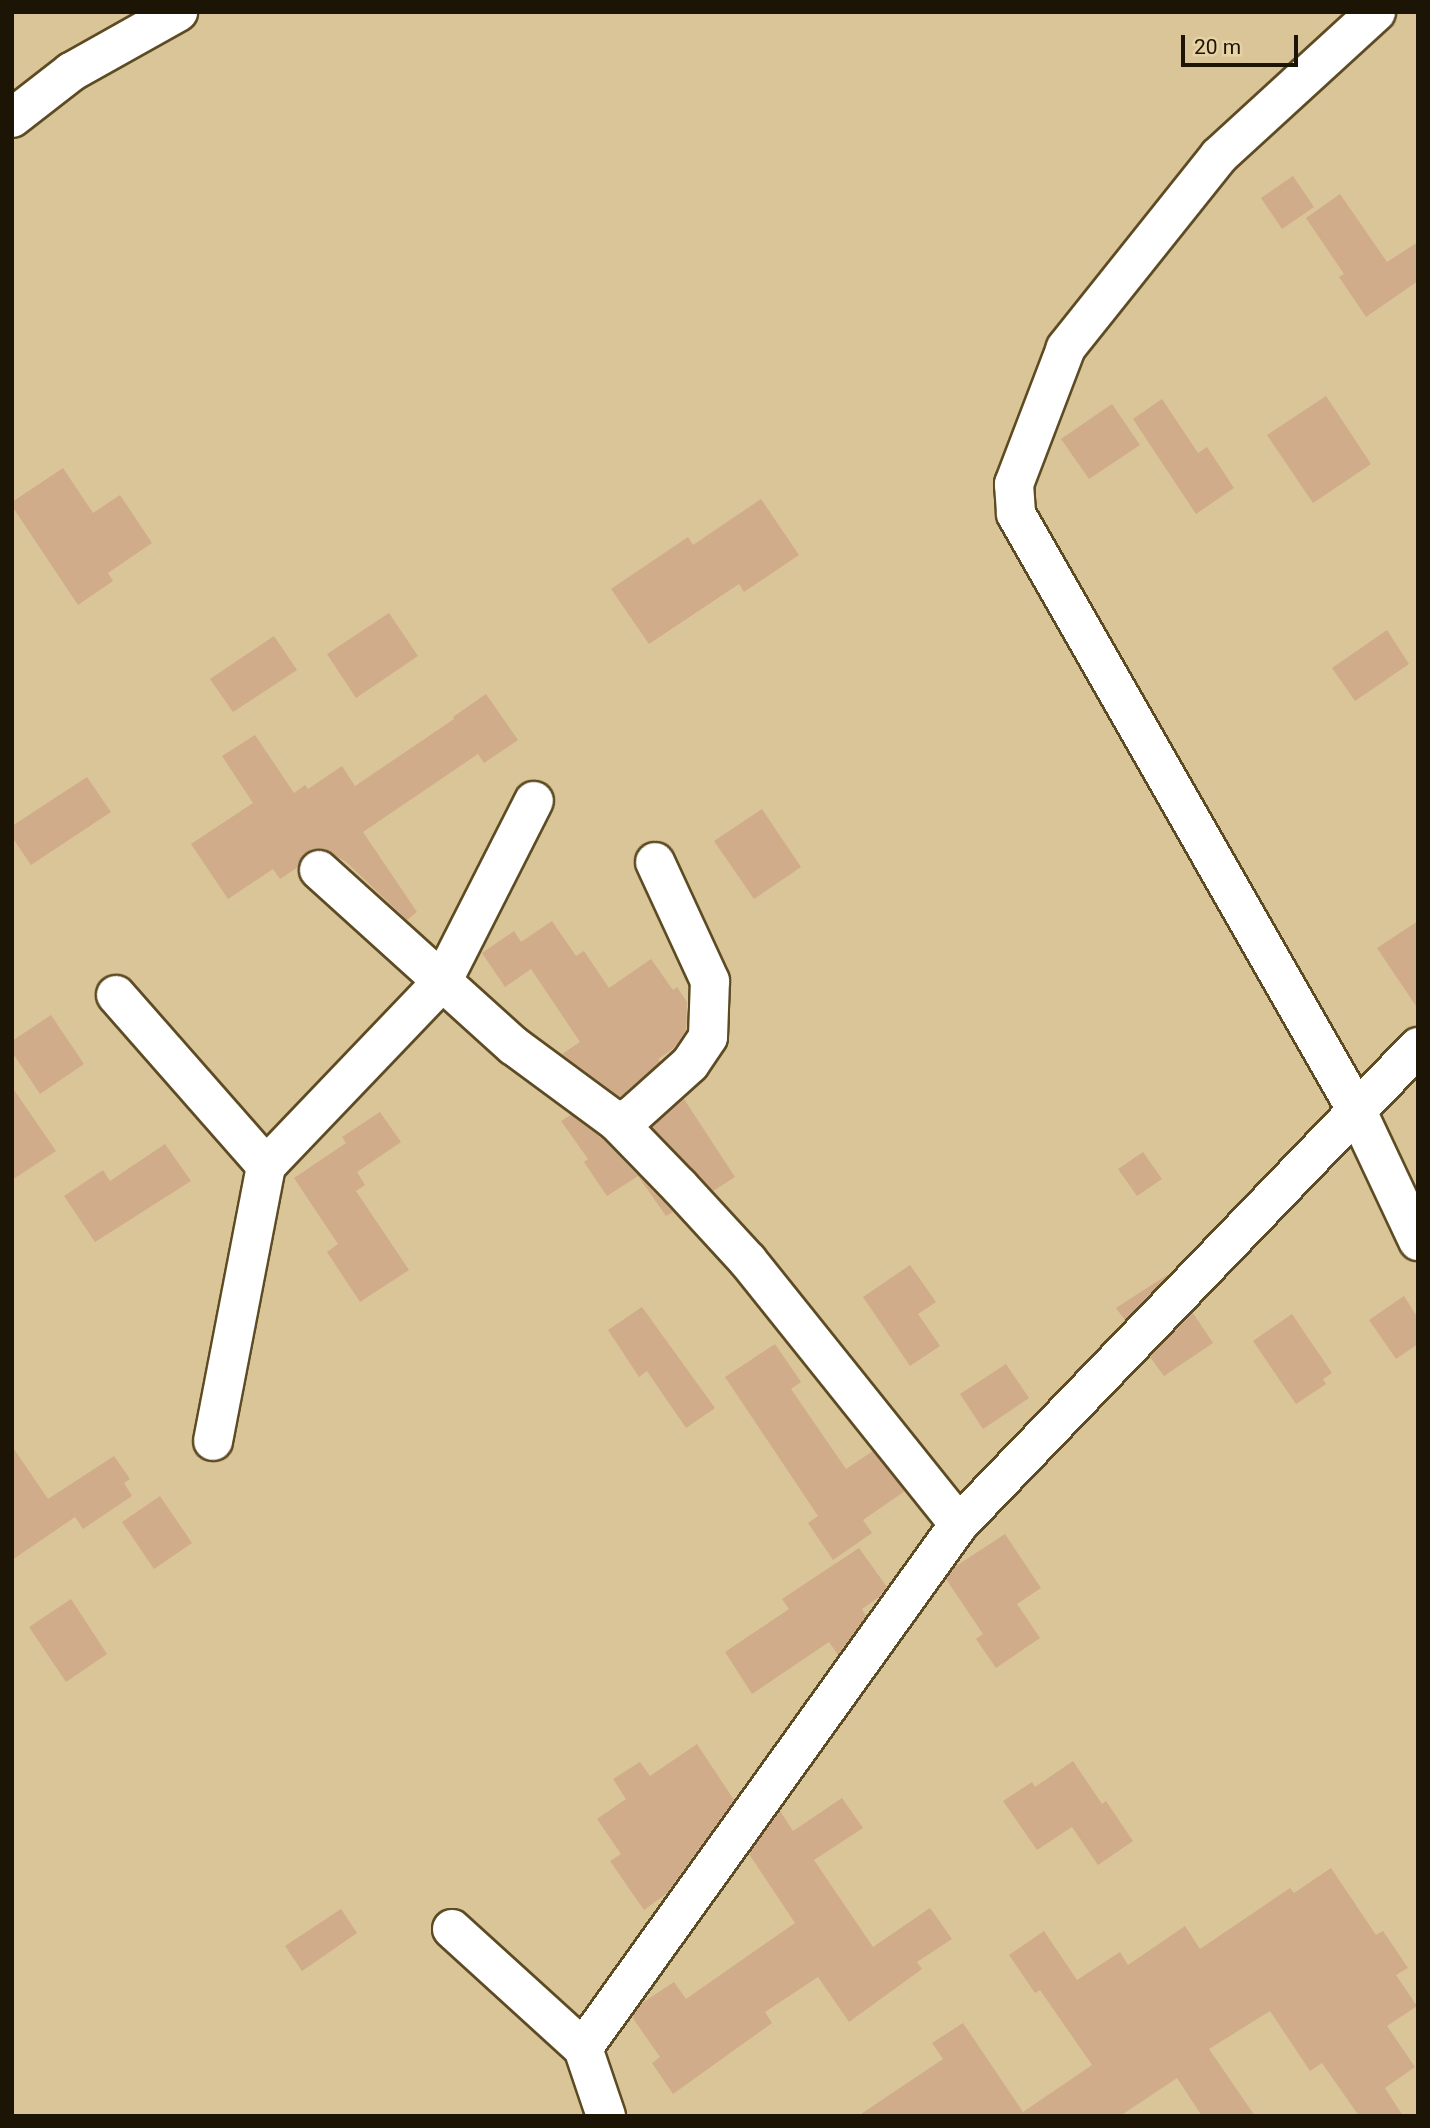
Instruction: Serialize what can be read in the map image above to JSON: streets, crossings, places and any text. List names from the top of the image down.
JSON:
{
  "scale_bar": "20 m"
}
